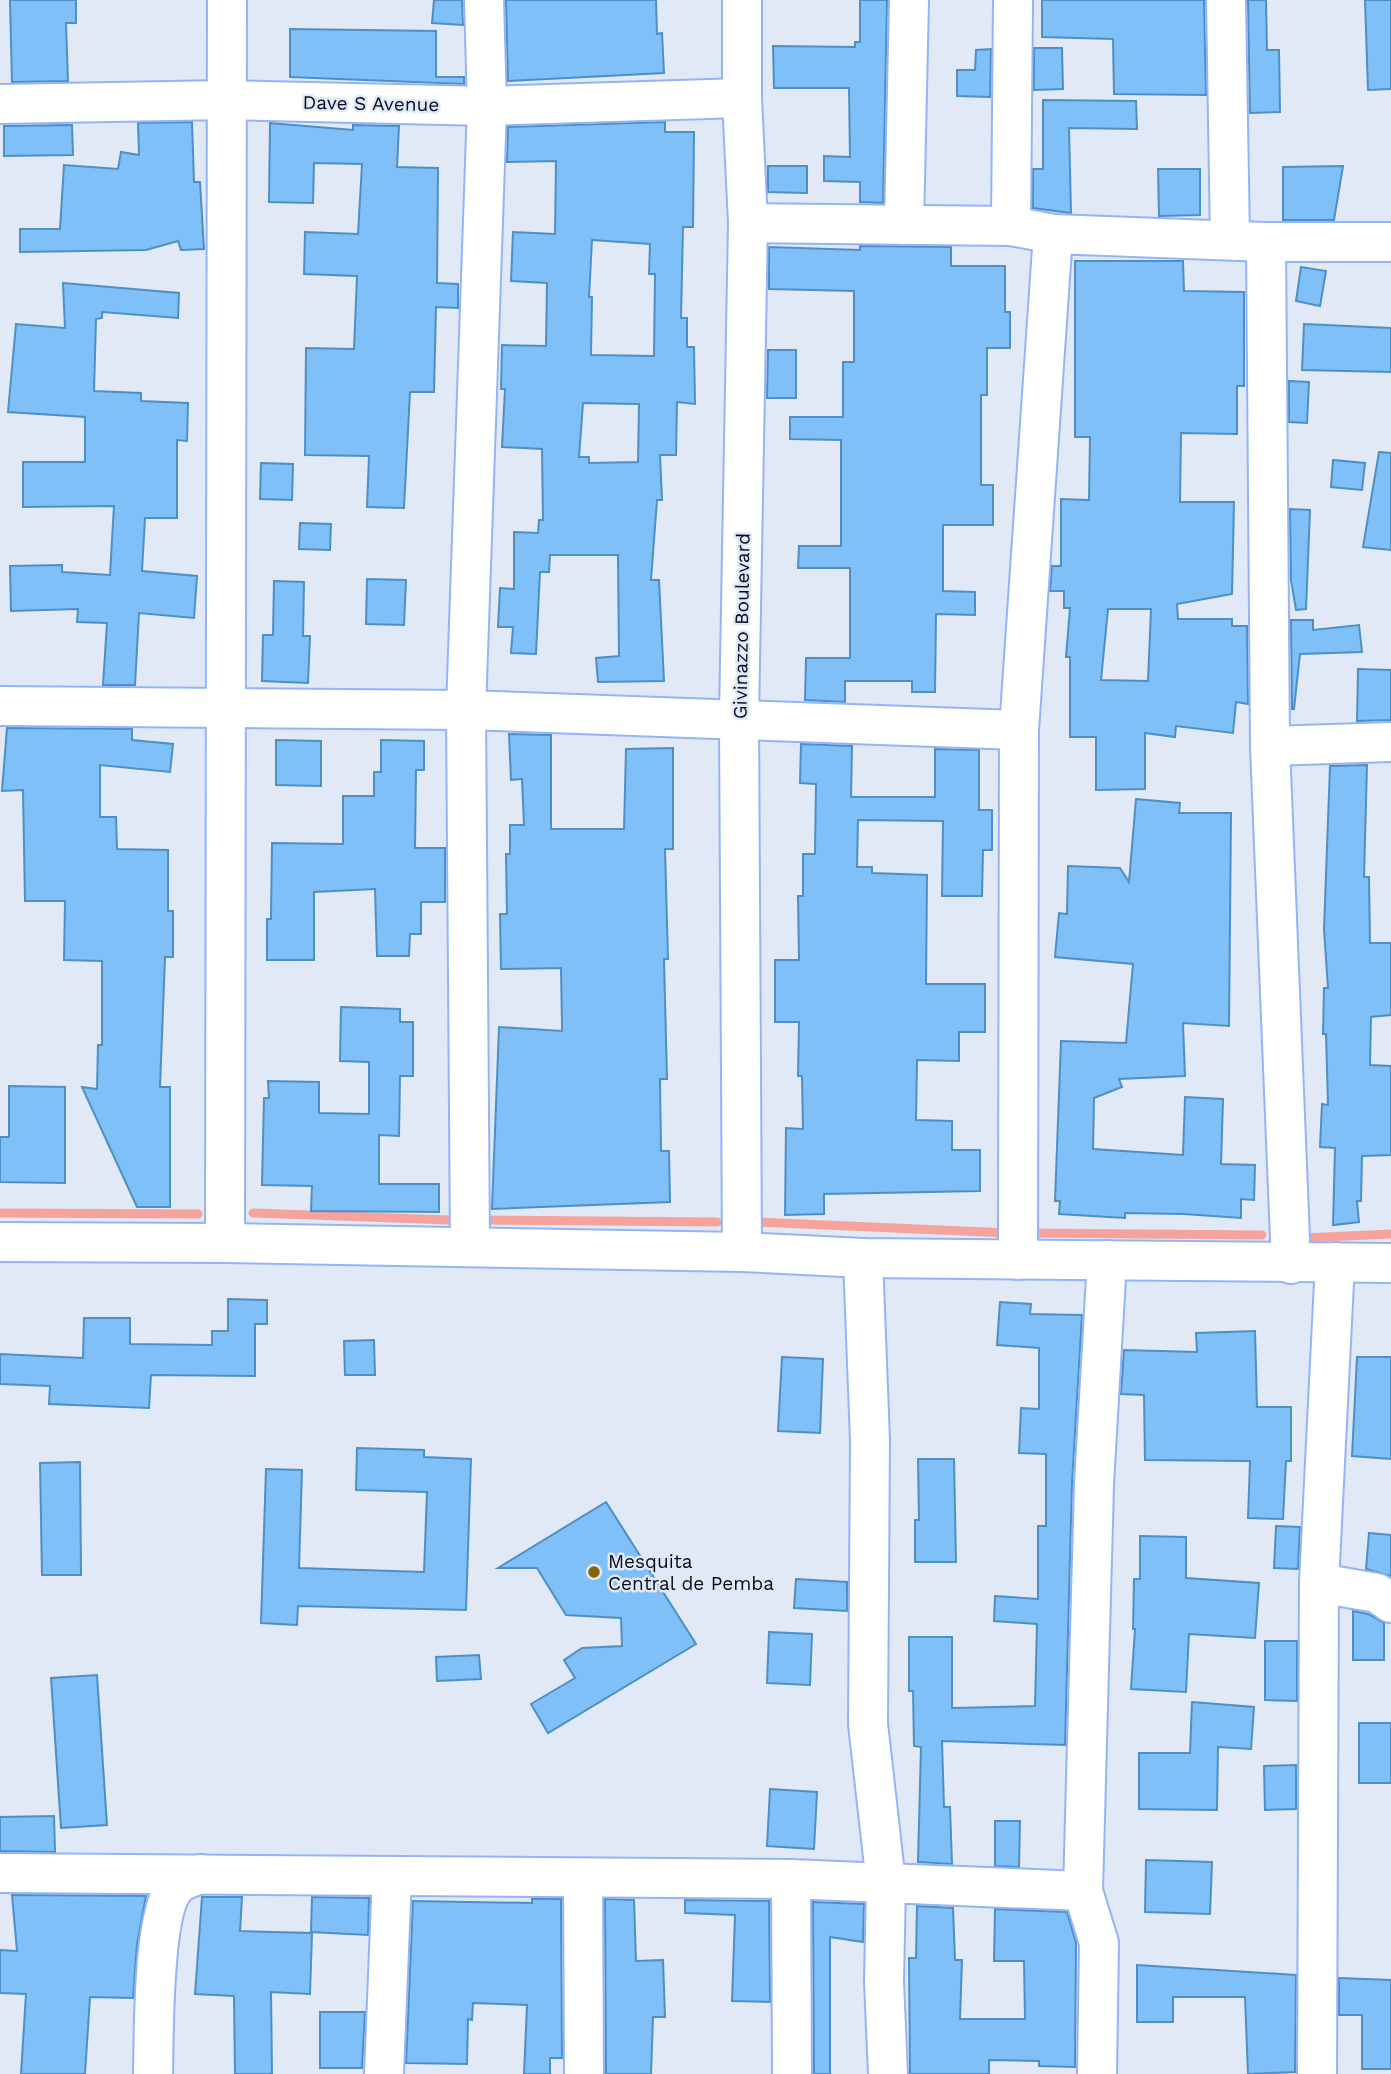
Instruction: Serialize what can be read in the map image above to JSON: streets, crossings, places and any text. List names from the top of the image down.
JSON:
{
  "streets": {
    "street": ["Dave S Avenue", "Givinazzo Boulevard"]
  },
  "crossings": [
    ["Dave S Avenue", "Givinazzo Boulevard"]
  ],
  "places": ["Mesquita Central de Pemba"]
}
